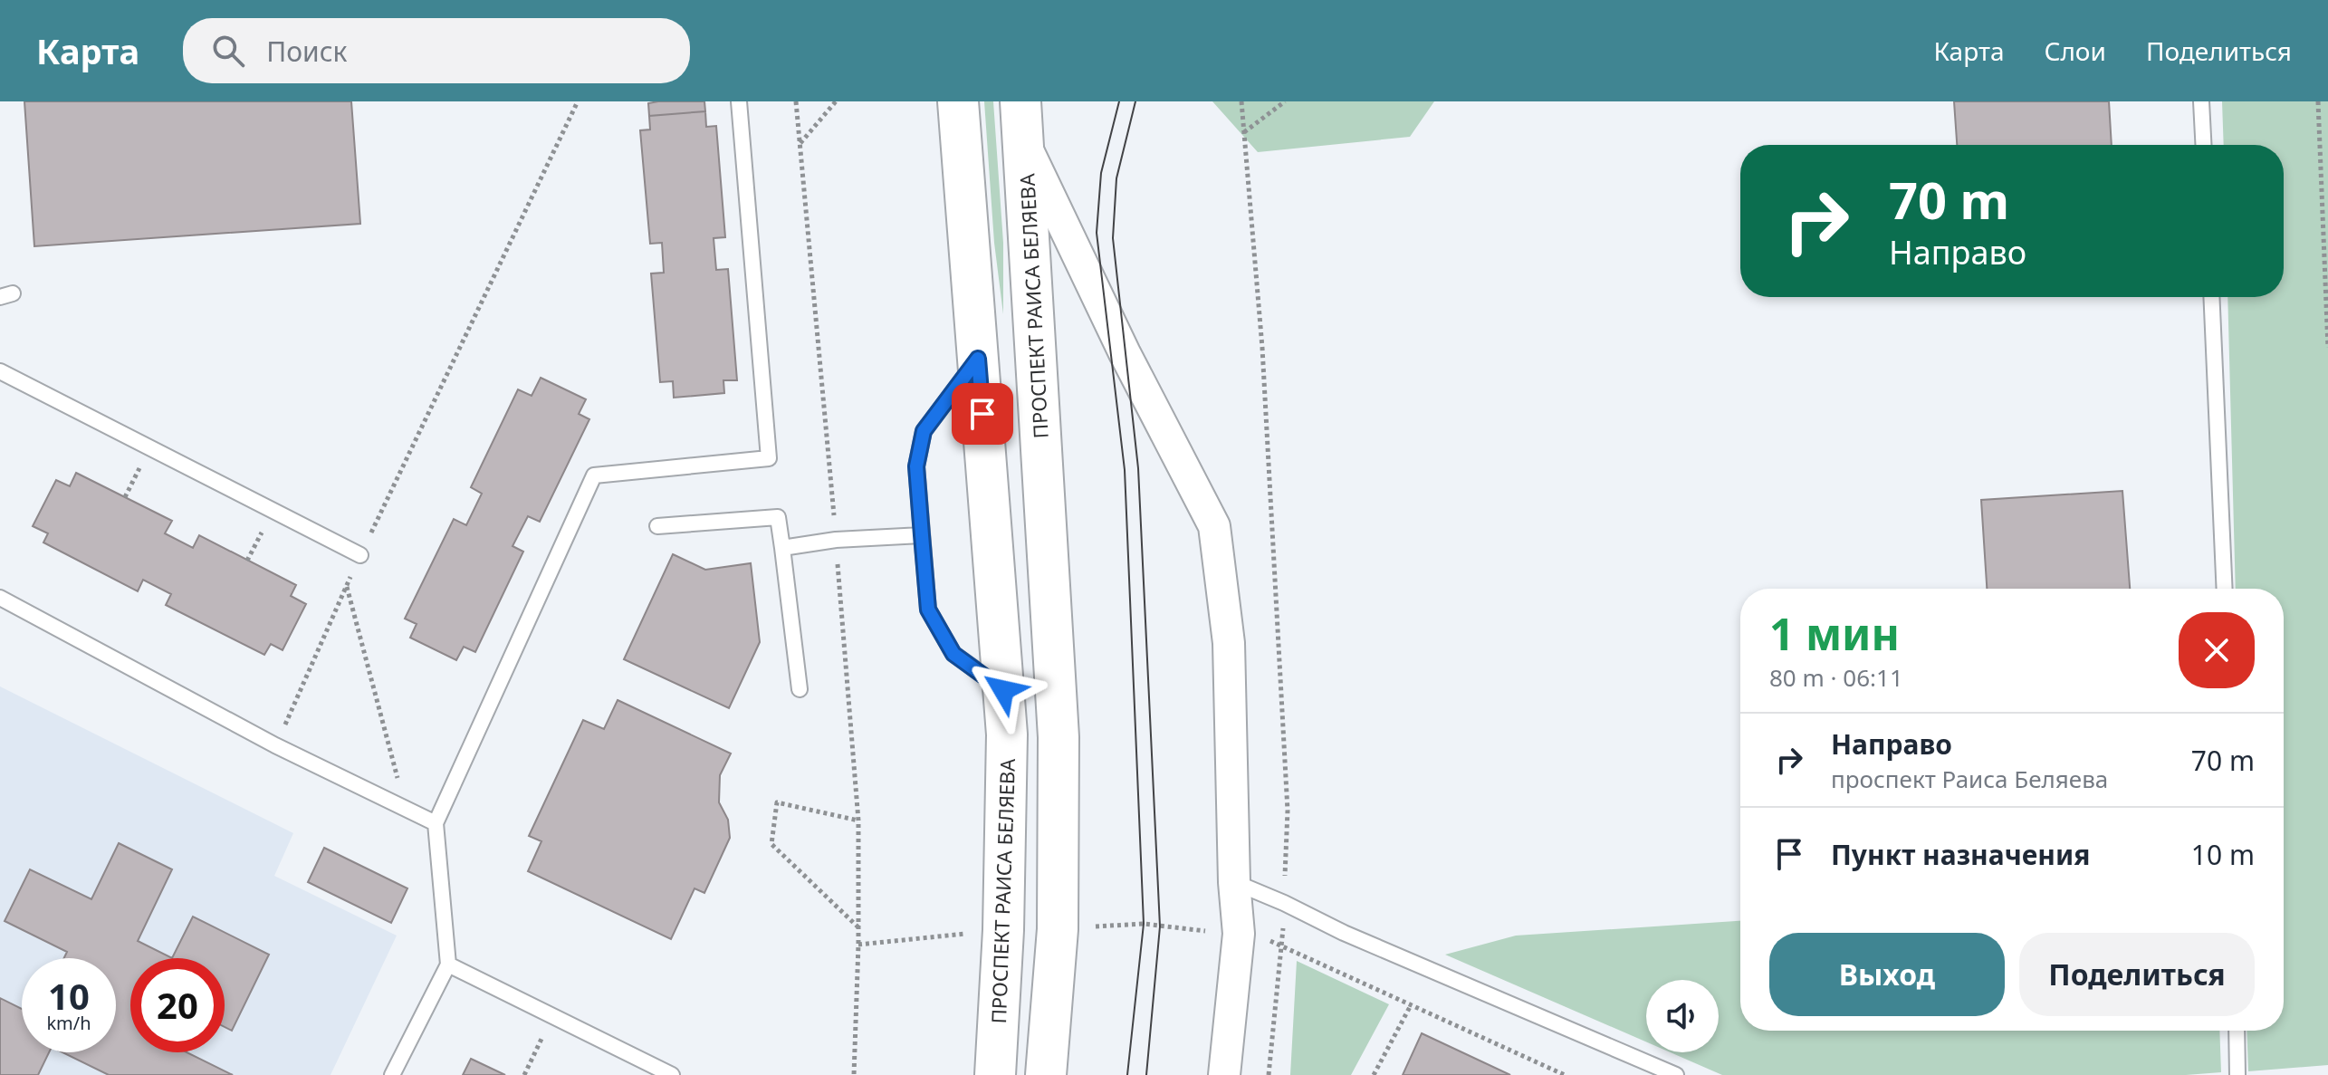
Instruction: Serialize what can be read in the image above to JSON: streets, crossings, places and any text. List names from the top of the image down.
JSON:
{
  "streets": {
    "street": ["ПРОСПЕКТ РАИСА БЕЛЯЕВА"]
  },
  "page": {
    "header": "Карта",
    "search": "Поиск",
    "nav": ["Карта", "Слои", "Поделиться"],
    "turn": ["70 m", "Направо"],
    "heading": ["1 мин", "80 m · 06:11"],
    "list": [
      {
        "name": "Направо",
        "note": "проспект Раиса Беляева",
        "value": "70 m"
      },
      {
        "name": "Пункт назначения",
        "value": "10 m"
      }
    ],
    "buttons": ["Выход", "Поделиться"],
    "speed": "10 km/h",
    "limit": "20"
  }
}
